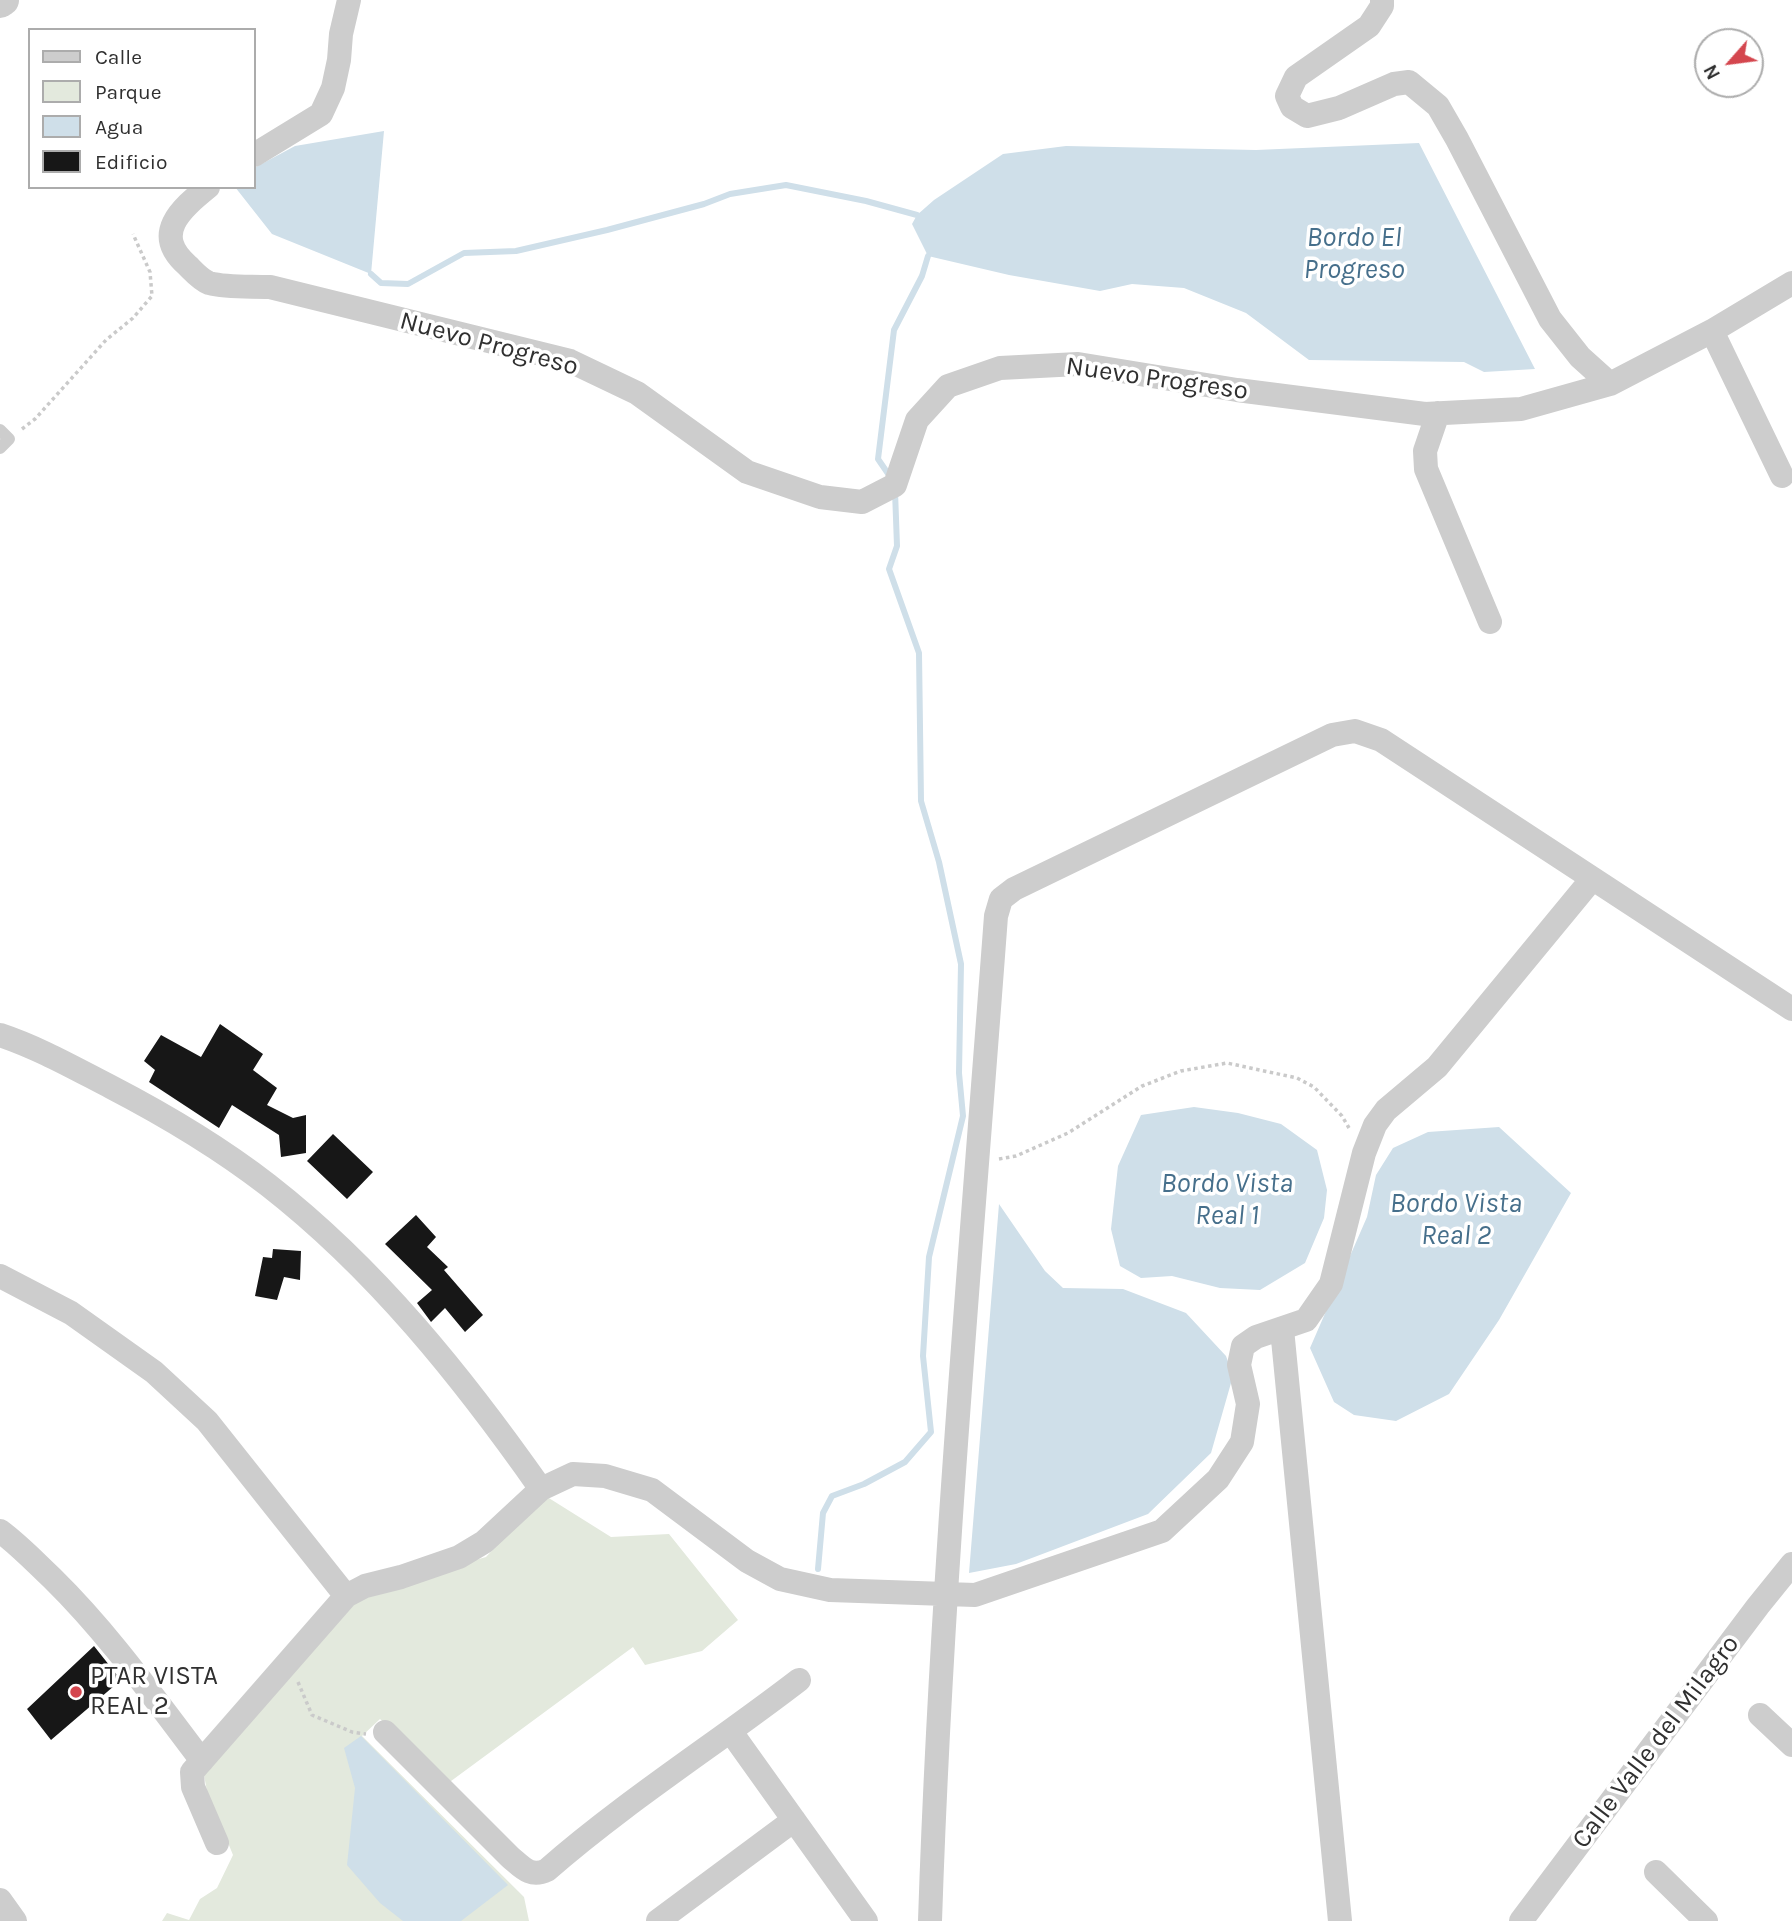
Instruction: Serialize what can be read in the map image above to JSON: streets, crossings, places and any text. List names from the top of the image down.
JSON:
{
  "streets": {
    "street": ["Nuevo Progreso", "Calle Valle del Milagro"]
  },
  "water": ["Bordo El Progreso", "Bordo Vista Real 1", "Bordo Vista Real 2"],
  "places": ["PTAR VISTA REAL 2"],
  "legend": [
    "Calle",
    "Parque",
    "Agua",
    "Edificio"
  ],
  "north": "bottom left"
}
